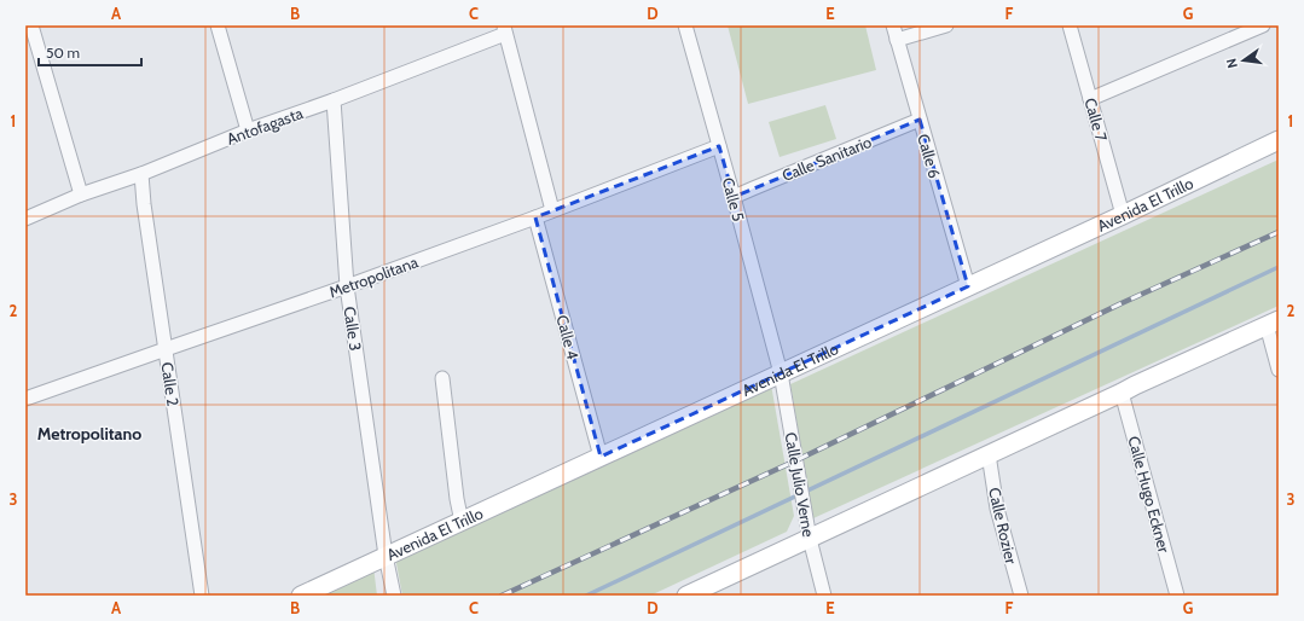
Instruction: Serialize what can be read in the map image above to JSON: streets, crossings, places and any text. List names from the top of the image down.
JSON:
{
  "streets": {
    "main road": ["Avenida El Trillo"],
    "street": [
      "Calle 7",
      "Antofagasta",
      "Calle 6",
      "Calle Sanitario",
      "Calle 5",
      "Metropolitana",
      "Calle 3",
      "Calle 4",
      "Calle 2",
      "Calle Julio Verne",
      "Calle Hugo Eckner",
      "Calle Rozier"
    ]
  },
  "crossings": [
    ["Calle 7", "Avenida El Trillo"],
    ["Antofagasta", "Calle 3"],
    ["Antofagasta", "Calle 2"],
    ["Calle 6", "Calle Sanitario"],
    ["Calle 6", "Avenida El Trillo"],
    ["Calle Sanitario", "Calle 5"],
    ["Calle 5", "Avenida El Trillo"],
    ["Calle 5", "Metropolitana"],
    ["Calle 5", "Calle Julio Verne"],
    ["Avenida El Trillo", "Calle 3"],
    ["Avenida El Trillo", "Calle 4"],
    ["Avenida El Trillo", "Calle Julio Verne"],
    ["Metropolitana", "Calle 3"],
    ["Metropolitana", "Calle 4"],
    ["Metropolitana", "Calle 2"]
  ],
  "districts": ["Metropolitano"],
  "scale_bar": "50 m",
  "north": "left",
  "grid": {
    "columns": [
      "A",
      "B",
      "C",
      "D",
      "E",
      "F",
      "G"
    ],
    "rows": ["1", "2", "3"]
  }
}
